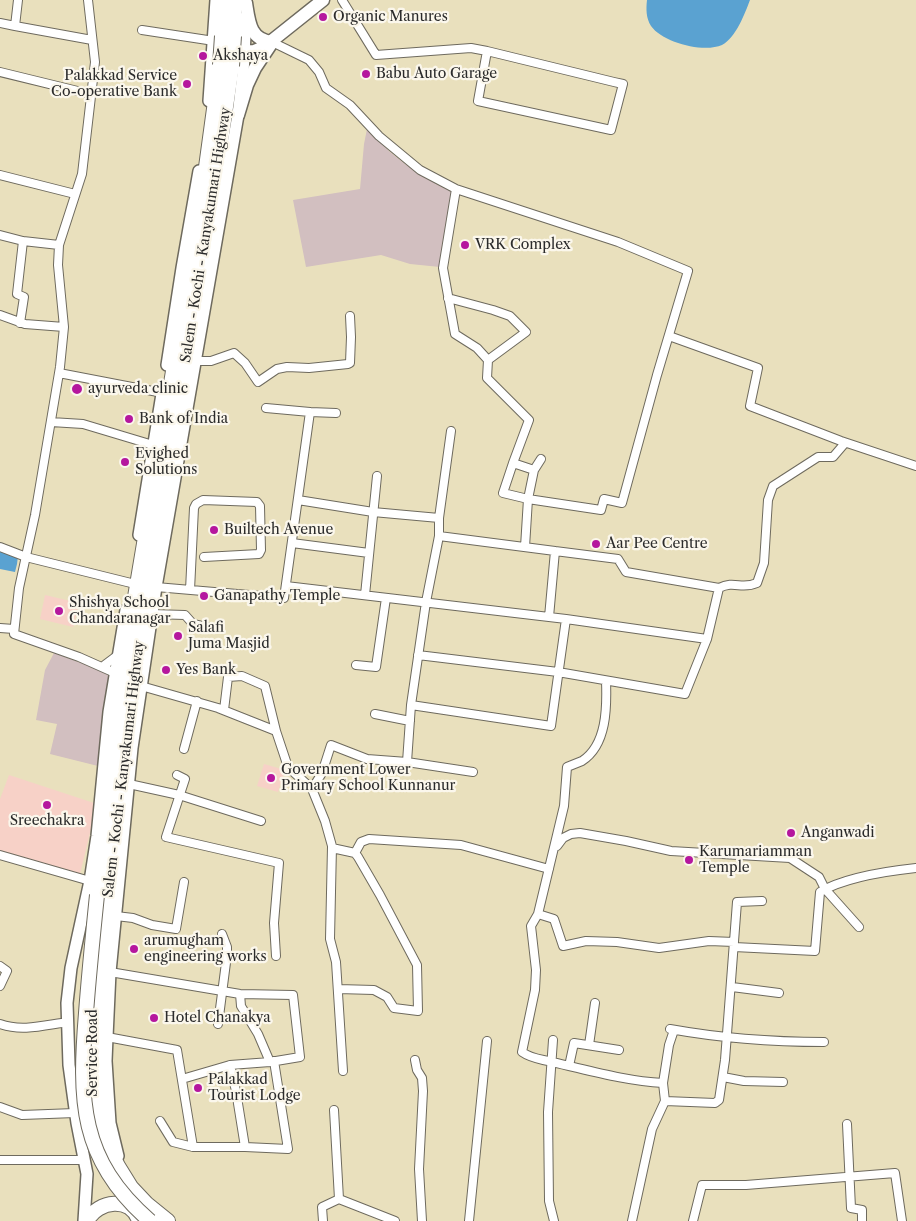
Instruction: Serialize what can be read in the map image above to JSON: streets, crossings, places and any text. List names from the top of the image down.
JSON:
{
  "streets": {
    "highway": ["Salem - Kochi - Kanyakumari Highway"],
    "street": ["Service Road"]
  },
  "crossings": [
    ["Salem - Kochi - Kanyakumari Highway", "Service Road"]
  ],
  "places": [
    "Organic Manures",
    "Akshaya",
    "Babu Auto Garage",
    "Palakkad Service Co-operative Bank",
    "VRK Complex",
    "ayurveda clinic",
    "Bank of India",
    "Evighed Solutions",
    "Builtech Avenue",
    "Aar Pee Centre",
    "Ganapathy Temple",
    "Shishya School Chandaranagar",
    "Salafi Juma Masjid",
    "Yes Bank",
    "Government Lower Primary School Kunnanur",
    "Sreechakra",
    "Anganwadi",
    "Karumariamman Temple",
    "arumugham engineering works",
    "Hotel Chanakya",
    "Palakkad Tourist Lodge"
  ]
}
